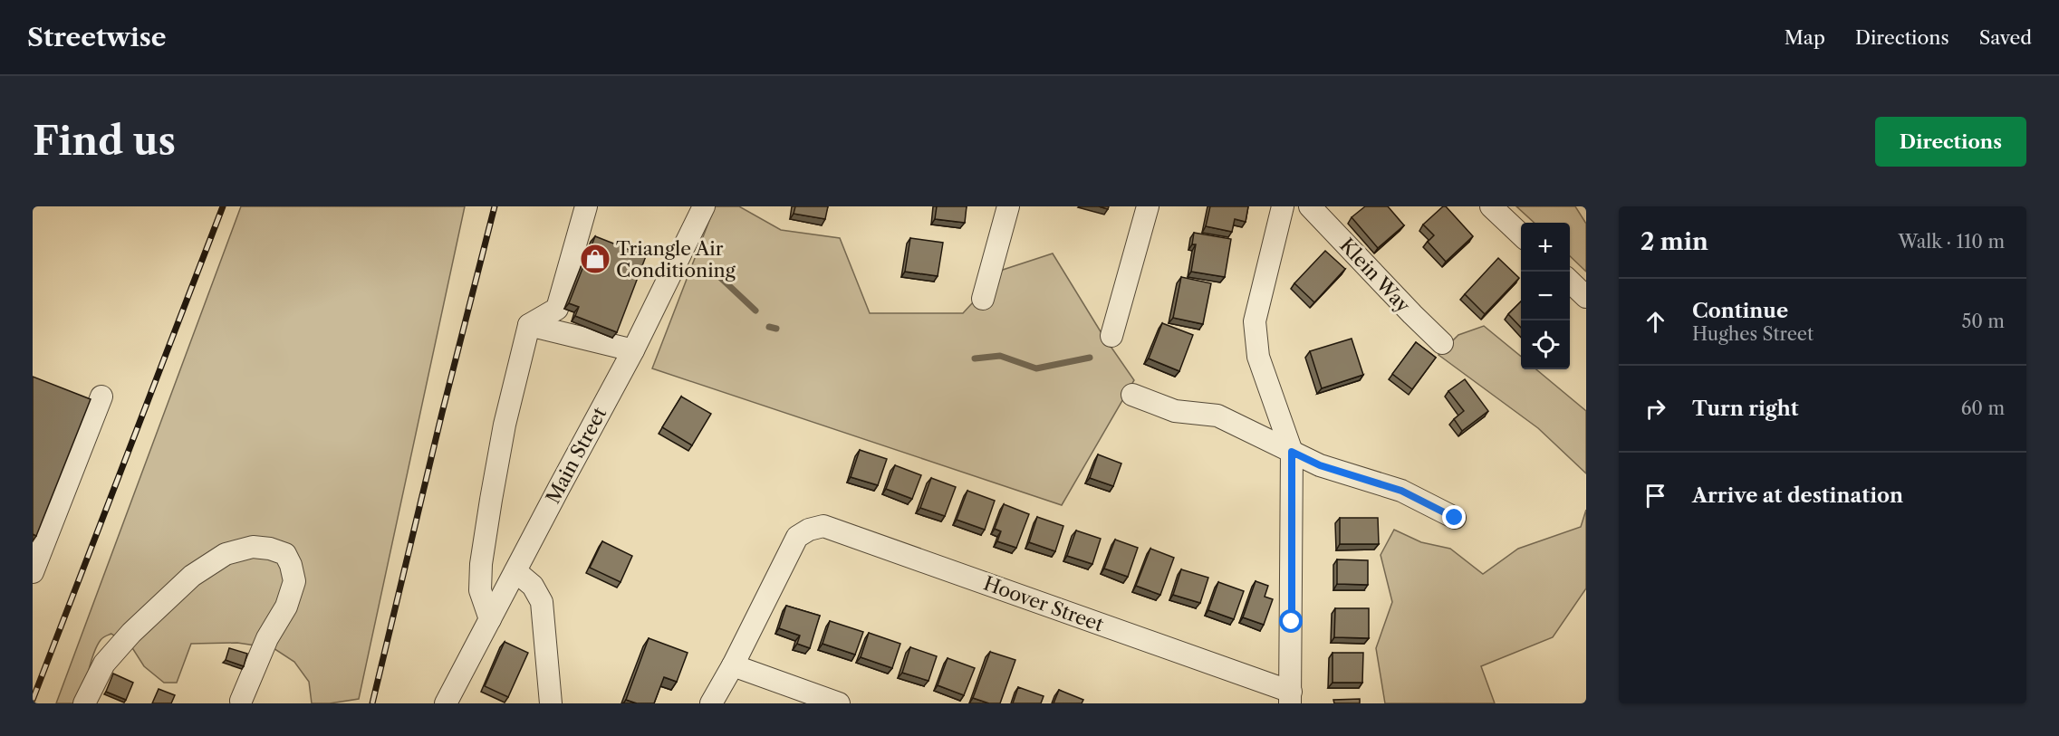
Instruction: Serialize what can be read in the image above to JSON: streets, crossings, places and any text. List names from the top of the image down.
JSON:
{
  "streets": {
    "street": ["Klein Way", "Main Street", "Hoover Street"]
  },
  "places": {
    "shop": ["Triangle Air Conditioning"]
  },
  "page": {
    "header": "Streetwise",
    "nav": ["Map", "Directions", "Saved"],
    "buttons": "Directions",
    "title": "Find us",
    "heading": ["2 min", "Walk · 110 m"],
    "map_buttons": ["+", "−"],
    "list": [
      ["Continue", "Hughes Street", "50 m"],
      ["Turn right", "60 m"],
      "Arrive at destination"
    ]
  }
}
